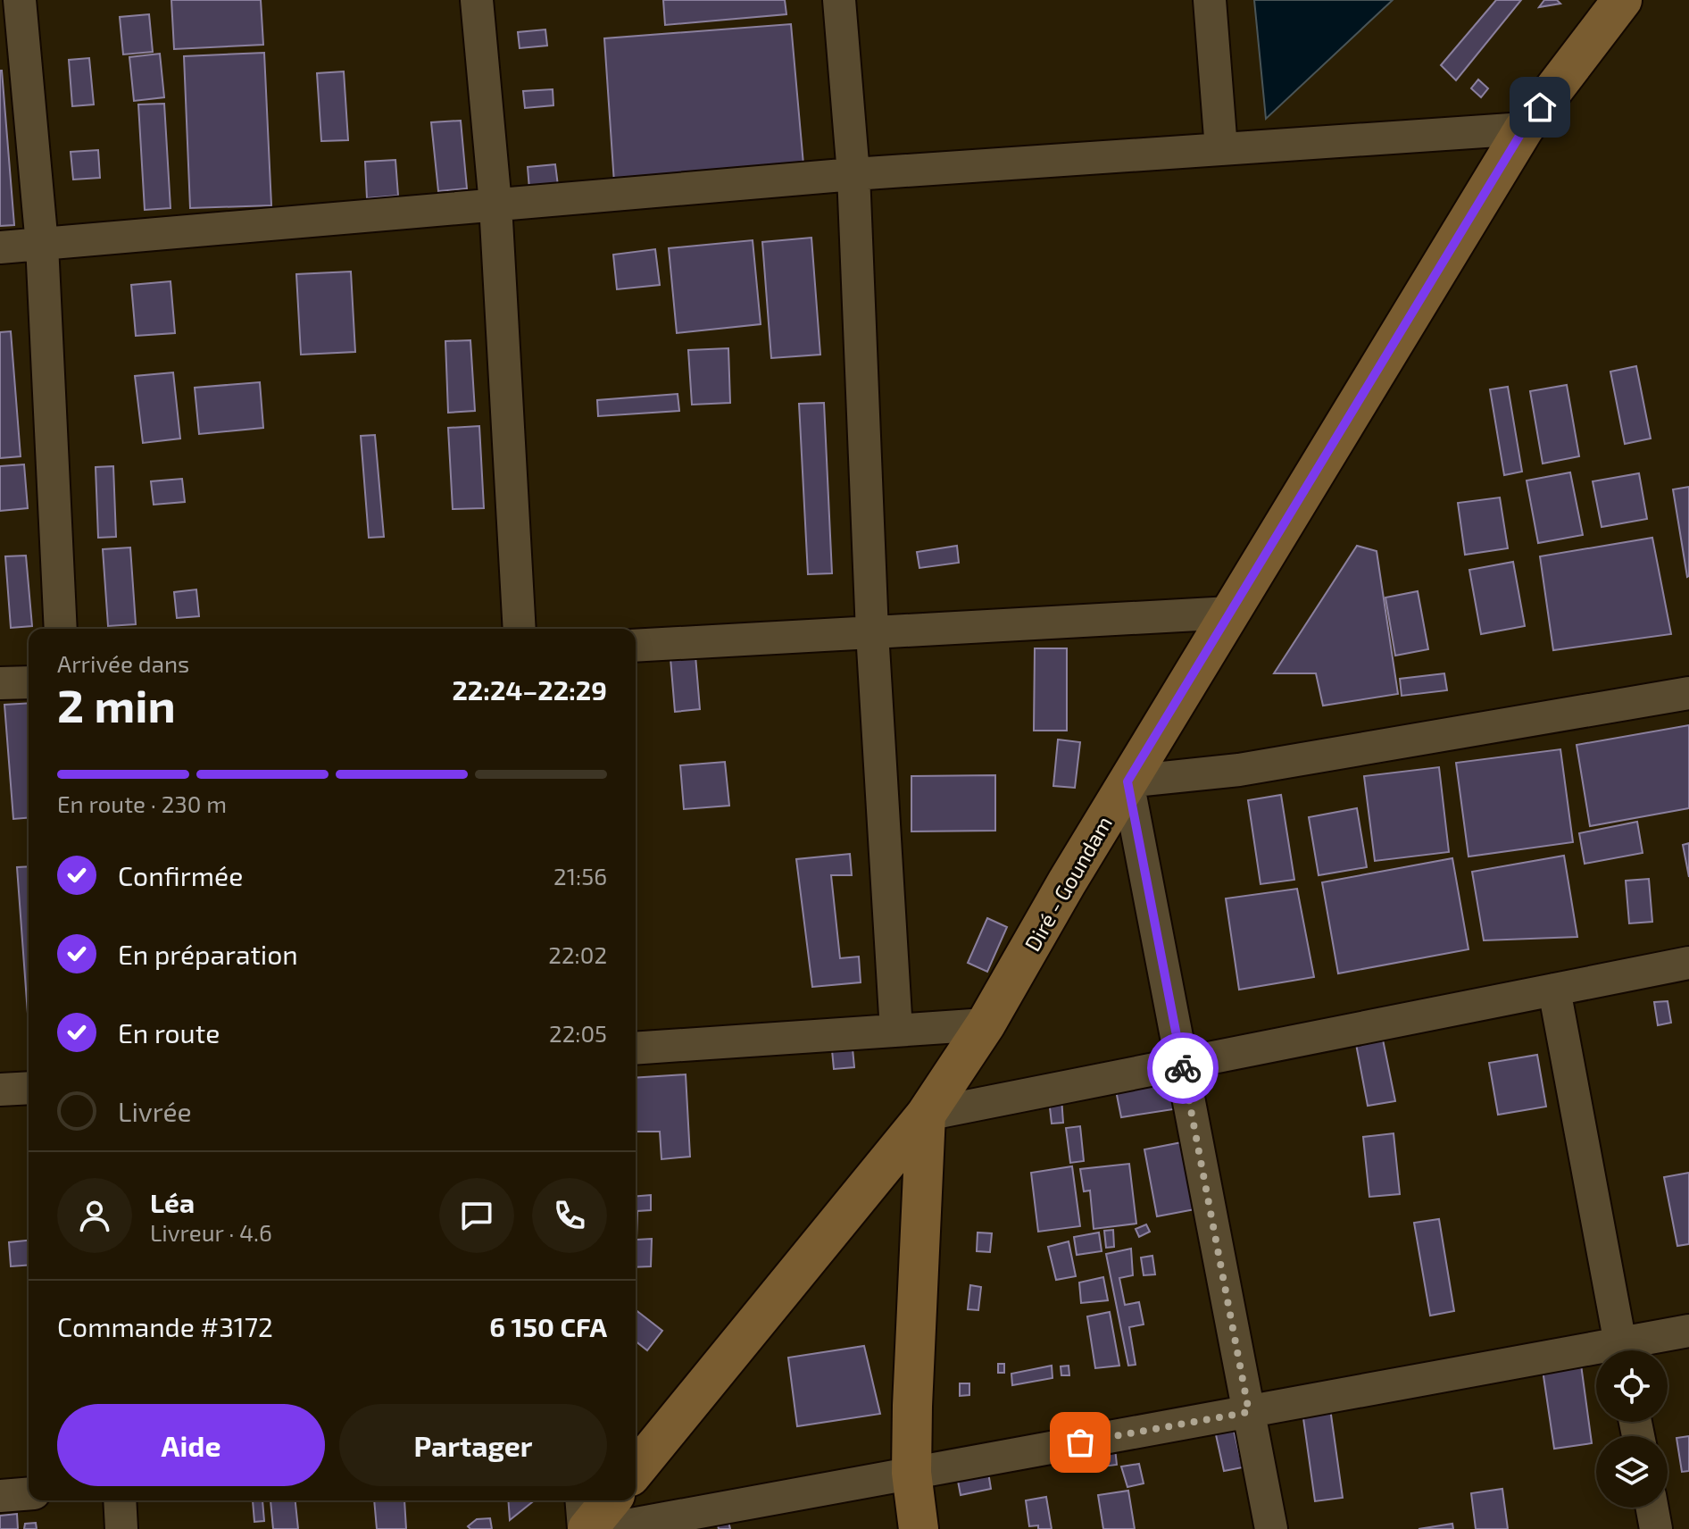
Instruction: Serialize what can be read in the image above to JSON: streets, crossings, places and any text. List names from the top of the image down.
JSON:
{
  "streets": {
    "main road": ["Diré - Goundam"]
  },
  "page": {
    "heading": ["2 min", "Arrivée dans", "22:24–22:29"],
    "panel": [
      "Léa",
      "Livreur · 4.6",
      "Commande #3172",
      "6 150 CFA"
    ],
    "bar": "En route · 230 m",
    "list": [
      ["Confirmée", "21:56"],
      ["En préparation", "22:02"],
      ["En route", "22:05"],
      "Livrée"
    ],
    "buttons": ["Aide", "Partager"]
  }
}
